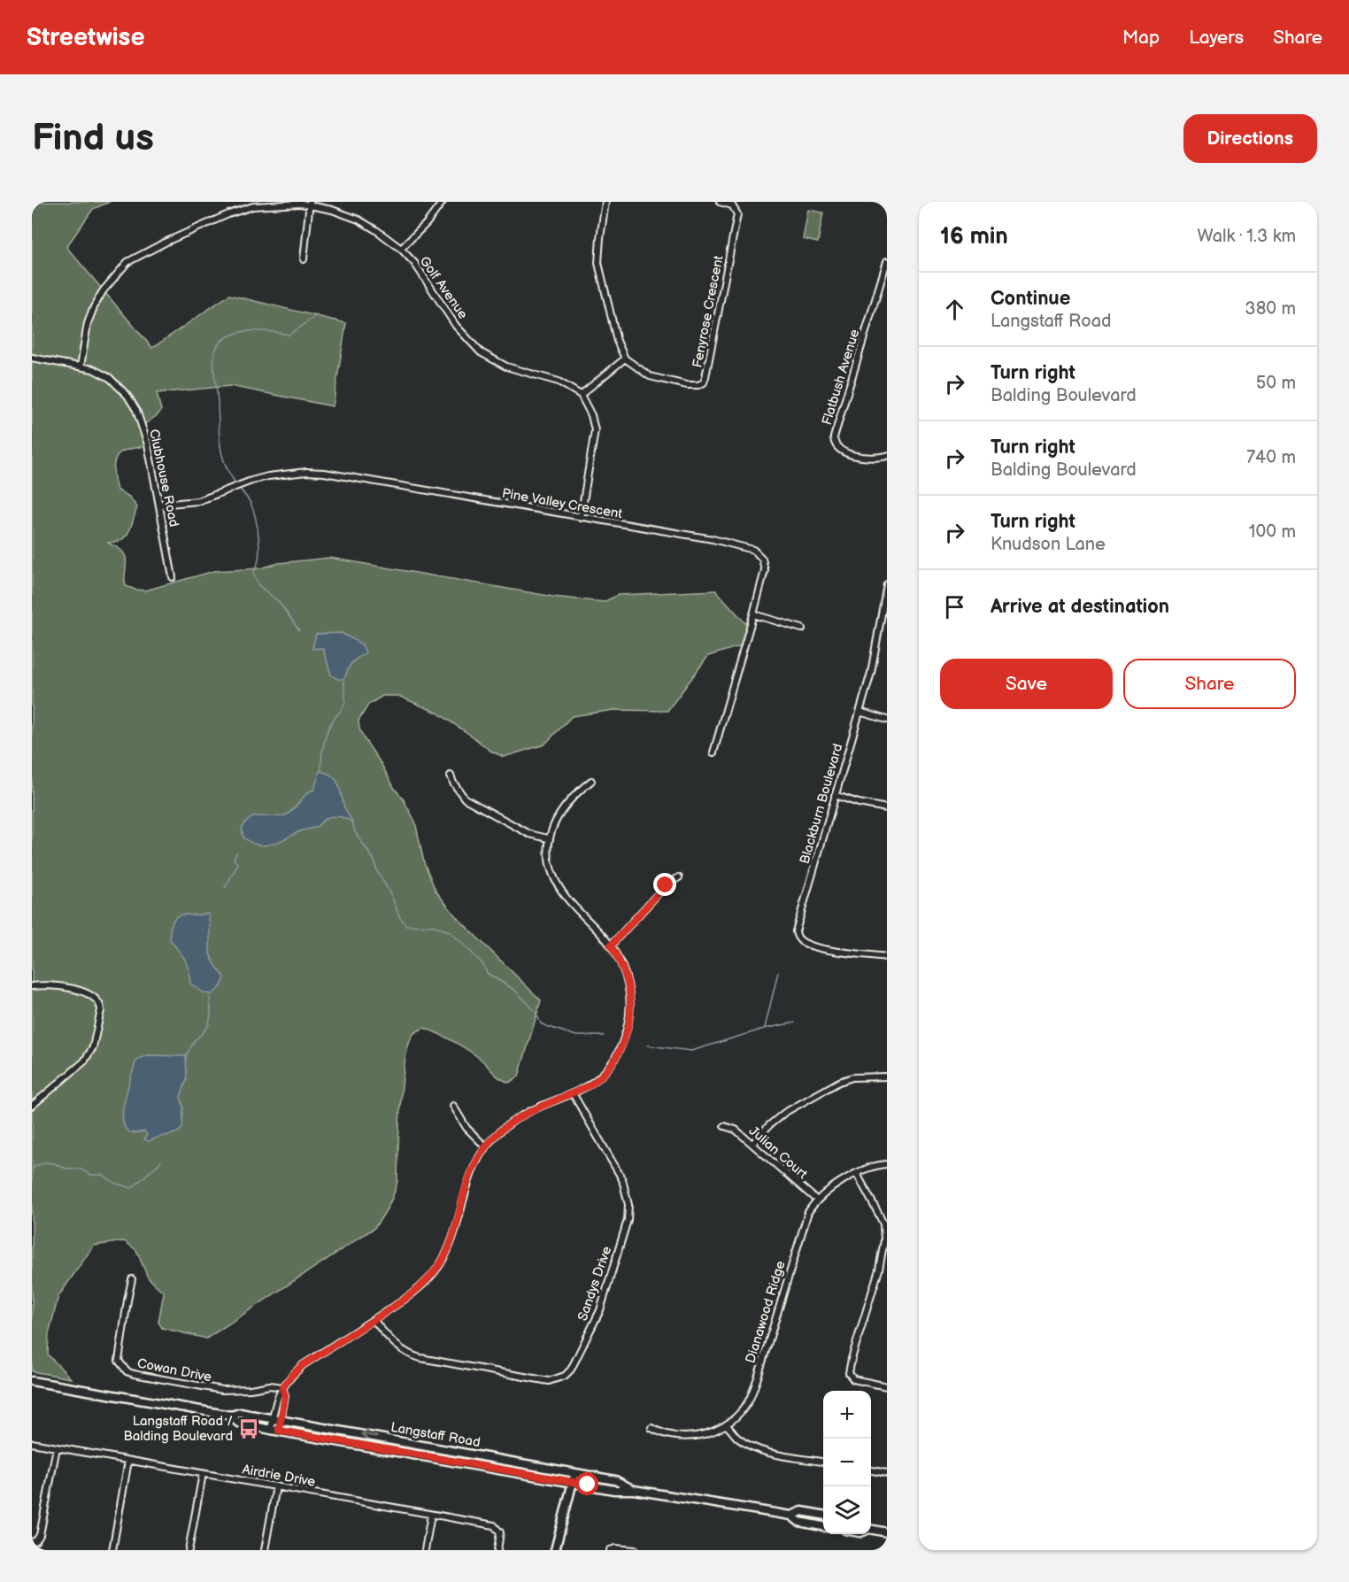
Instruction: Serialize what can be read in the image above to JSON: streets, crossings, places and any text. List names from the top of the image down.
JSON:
{
  "streets": {
    "main road": ["Langstaff Road"],
    "street": [
      "Golf Avenue",
      "Fenyrose Crescent",
      "Flatbush Avenue",
      "Clubhouse Road",
      "Pine Valley Crescent",
      "Blackburn Boulevard",
      "Julian Court",
      "Sandys Drive",
      "Dianawood Ridge",
      "Cowan Drive",
      "Airdrie Drive"
    ]
  },
  "crossings": [
    ["Golf Avenue", "Clubhouse Road"],
    ["Clubhouse Road", "Pine Valley Crescent"],
    ["Julian Court", "Dianawood Ridge"]
  ],
  "places": {
    "bus stop": ["Langstaff Road / Balding Boulevard"]
  },
  "page": {
    "header": "Streetwise",
    "nav": ["Map", "Layers", "Share"],
    "buttons": [
      "Directions",
      ["Save", "Share"]
    ],
    "title": "Find us",
    "heading": ["16 min", "Walk · 1.3 km"],
    "list": [
      ["Continue", "Langstaff Road", "380 m"],
      ["Turn right", "Balding Boulevard", "50 m"],
      ["Turn right", "Balding Boulevard", "740 m"],
      ["Turn right", "Knudson Lane", "100 m"],
      "Arrive at destination"
    ],
    "map_buttons": ["+", "−"]
  }
}
